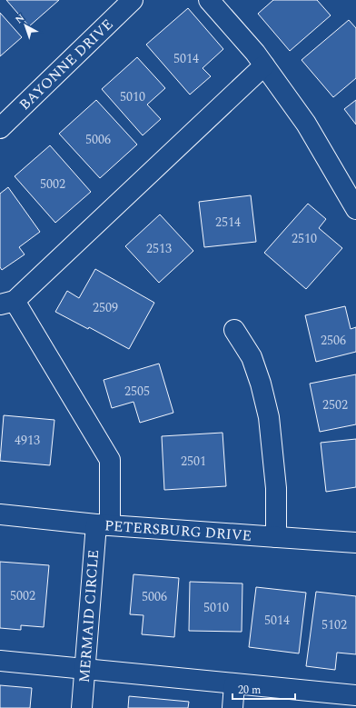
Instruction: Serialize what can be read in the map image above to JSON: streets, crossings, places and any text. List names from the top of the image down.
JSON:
{
  "streets": {
    "street": ["BAYONNE DRIVE", "PETERSBURG DRIVE", "MERMAID CIRCLE"]
  },
  "crossings": [
    ["PETERSBURG DRIVE", "MERMAID CIRCLE"]
  ],
  "house_numbers": [
    "5014",
    "5010",
    "5006",
    "5002",
    "2514",
    "2510",
    "2513",
    "2509",
    "2506",
    "2505",
    "2502",
    "4913",
    "2501",
    "5002",
    "5006",
    "5010",
    "5014",
    "5102"
  ],
  "scale_bar": "20 m",
  "north": "top left"
}
